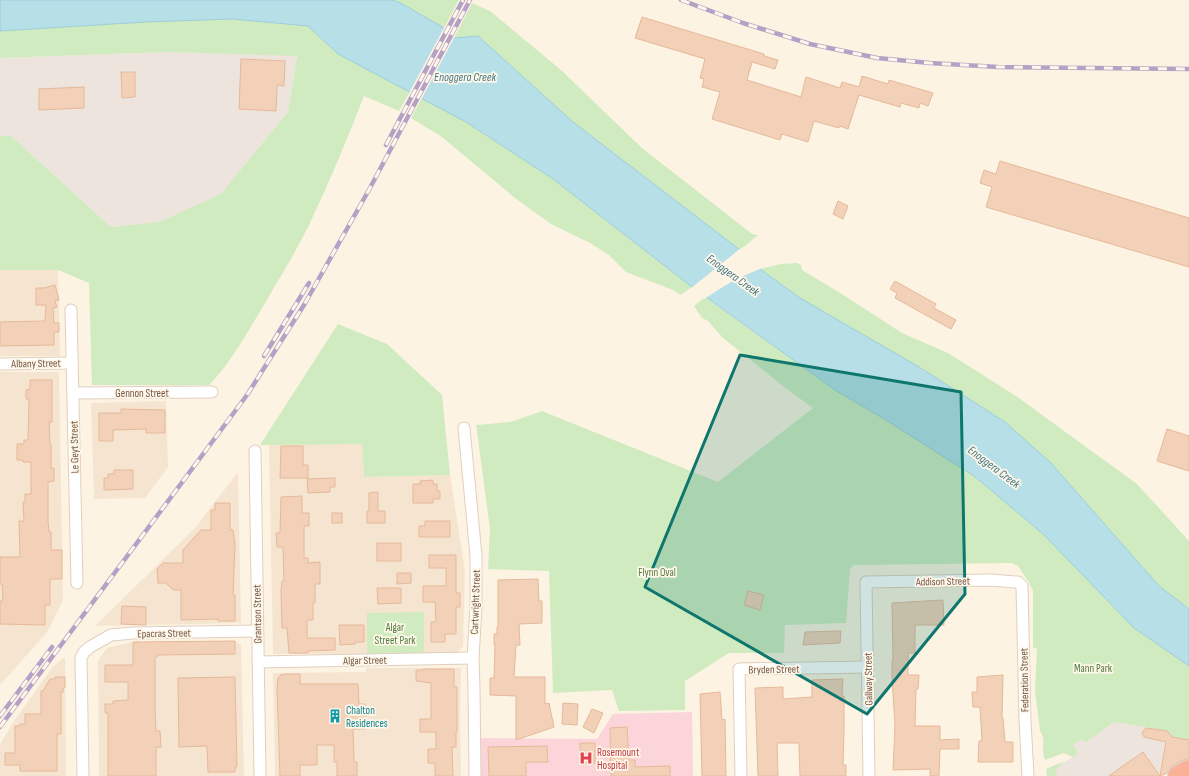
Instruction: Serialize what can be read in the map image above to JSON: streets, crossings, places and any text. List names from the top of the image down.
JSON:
{
  "streets": {
    "street": [
      "Albany Street",
      "Gennon Street",
      "Le Geyt Street",
      "Addison Street",
      "Cartwright Street",
      "Grantson Street",
      "Epacras Street",
      "Algar Street",
      "Bryden Street",
      "Gallway Street",
      "Federation Street"
    ]
  },
  "crossings": [
    ["Albany Street", "Le Geyt Street"],
    ["Gennon Street", "Le Geyt Street"],
    ["Addison Street", "Gallway Street"],
    ["Addison Street", "Federation Street"],
    ["Cartwright Street", "Algar Street"],
    ["Grantson Street", "Epacras Street"],
    ["Grantson Street", "Algar Street"],
    ["Bryden Street", "Gallway Street"]
  ],
  "water": ["Enoggera Creek"],
  "parks": ["Flynn Oval", "Algar Street Park", "Mann Park"],
  "places": {
    "building": ["Chalton Residences"],
    "hospital": ["Rosemount Hospital"]
  }
}
